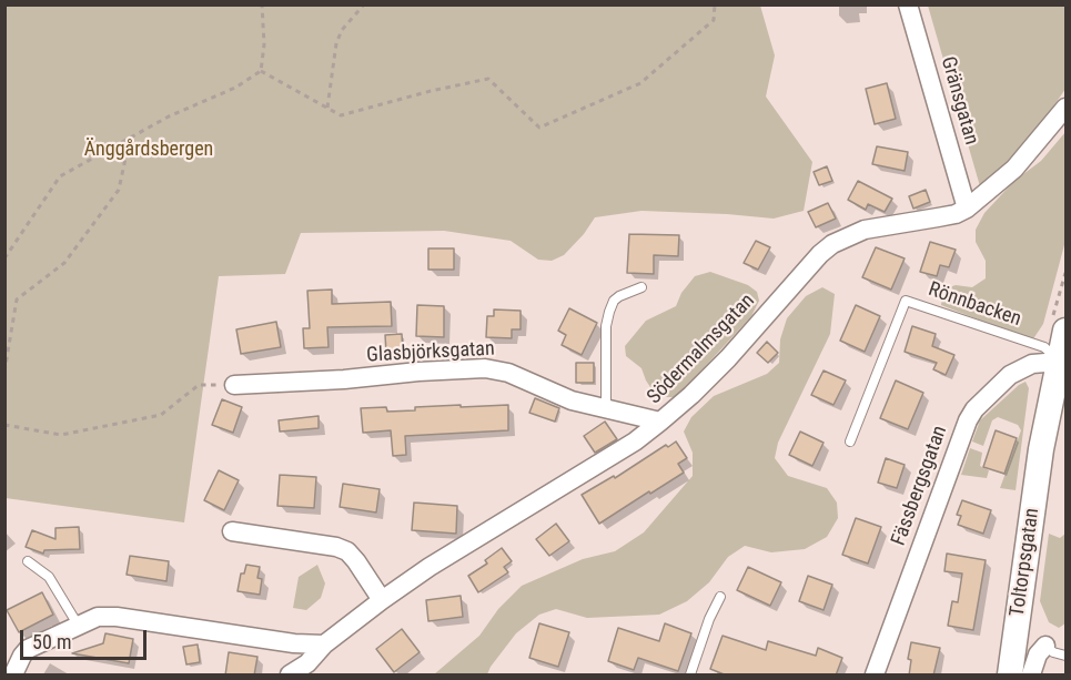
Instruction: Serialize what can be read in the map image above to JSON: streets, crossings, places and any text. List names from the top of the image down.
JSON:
{
  "streets": {
    "street": [
      "Gränsgatan",
      "Södermalmsgatan",
      "Glasbjörksgatan",
      "Fässbergsgatan",
      "Toltorpsgatan"
    ],
    "lane": ["Rönnbacken"]
  },
  "crossings": [
    ["Gränsgatan", "Södermalmsgatan"],
    ["Rönnbacken", "Fässbergsgatan"],
    ["Rönnbacken", "Toltorpsgatan"],
    ["Södermalmsgatan", "Glasbjörksgatan"],
    ["Fässbergsgatan", "Toltorpsgatan"]
  ],
  "parks": ["Änggårdsbergen"],
  "scale_bar": "50 m"
}
